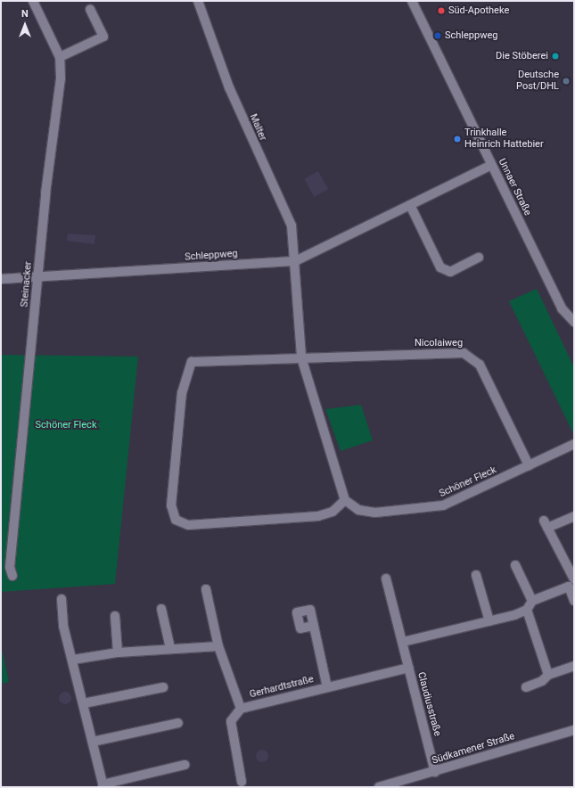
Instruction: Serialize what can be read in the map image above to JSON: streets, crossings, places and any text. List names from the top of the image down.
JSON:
{
  "streets": {
    "street": [
      "Malter",
      "Unnaer Straße",
      "Schleppweg",
      "Steinacker",
      "Nicolaiweg",
      "Schöner Fleck",
      "Gerhardtstraße",
      "Claudiusstraße",
      "Südkamener Straße"
    ]
  },
  "crossings": [
    ["Malter", "Schleppweg"],
    ["Unnaer Straße", "Schleppweg"],
    ["Schleppweg", "Steinacker"],
    ["Nicolaiweg", "Schöner Fleck"],
    ["Gerhardtstraße", "Claudiusstraße"],
    ["Claudiusstraße", "Südkamener Straße"]
  ],
  "parks": ["Schöner Fleck"],
  "places": [
    "Süd-Apotheke",
    "Schleppweg",
    "Die Stöberei",
    "Deutsche Post/DHL",
    "Trinkhalle Heinrich Hattebier"
  ],
  "north": "top"
}
